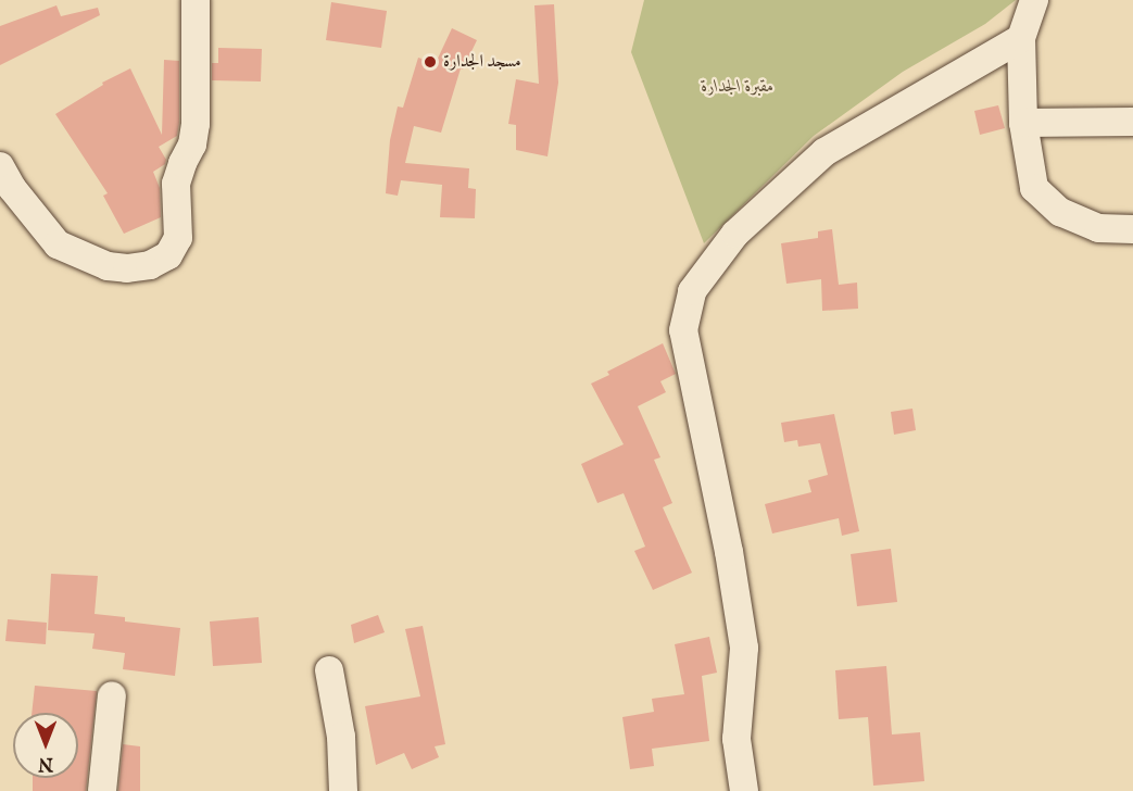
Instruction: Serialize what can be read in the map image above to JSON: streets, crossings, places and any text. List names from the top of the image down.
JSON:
{
  "parks": ["مقبرة الجدارة"],
  "places": ["مسجد الجدارة"],
  "north": "bottom"
}
